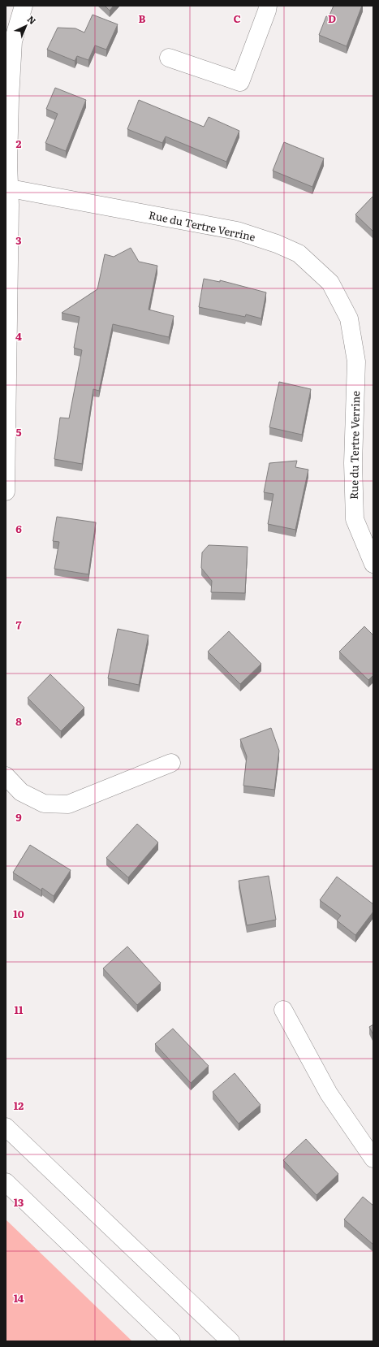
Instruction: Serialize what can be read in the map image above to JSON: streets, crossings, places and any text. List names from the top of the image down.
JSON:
{
  "streets": {
    "street": ["Rue du Tertre Verrine"]
  },
  "north": "top right",
  "grid": {
    "columns": ["B", "C", "D"],
    "rows": [
      "2",
      "3",
      "4",
      "5",
      "6",
      "7",
      "8",
      "9",
      "10",
      "11",
      "12",
      "13",
      "14"
    ]
  }
}
